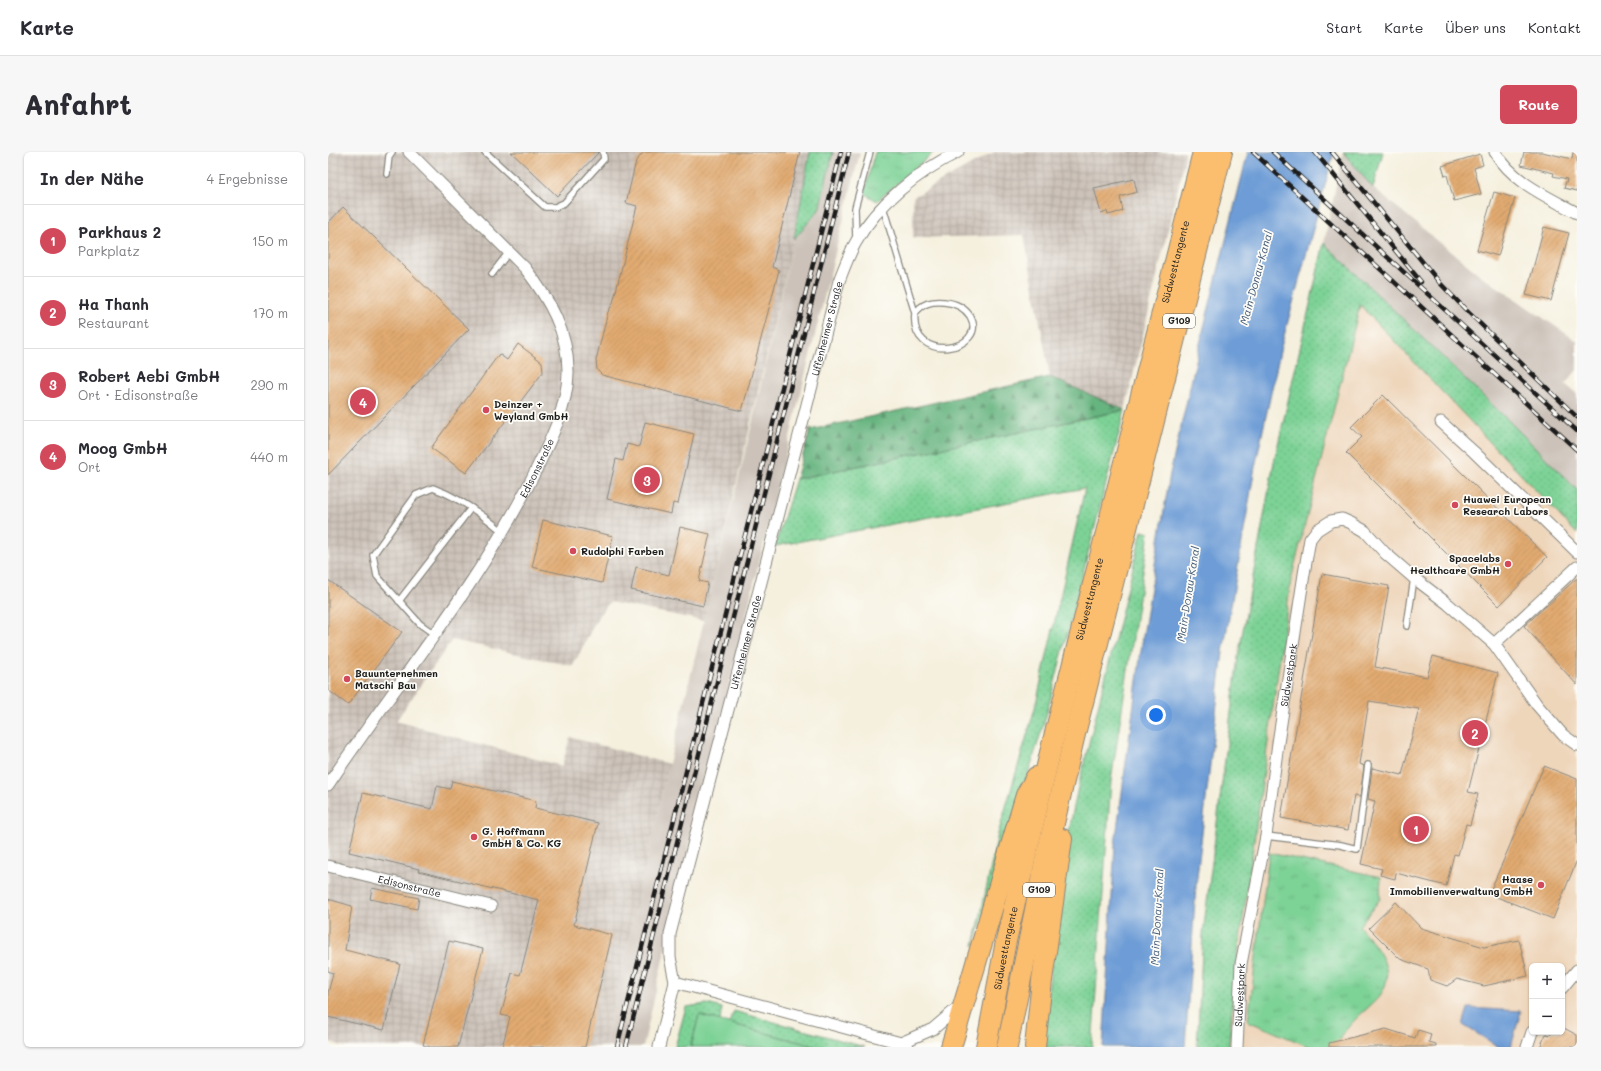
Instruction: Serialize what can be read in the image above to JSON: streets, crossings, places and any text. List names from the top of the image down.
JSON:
{
  "streets": {
    "highway": ["Südwesttangente", "G109"],
    "street": ["Uffenheimer Straße", "Edisonstraße", "Südwestpark"]
  },
  "water": ["Main-Donau-Kanal"],
  "places": [
    "Deinzer + Weyland GmbH",
    "Huawei European Research Labors",
    "Rudolphi Farben",
    "Spacelabs Healthcare GmbH",
    "Bauunternehmen Matschi Bau",
    "G. Hoffmann GmbH & Co. KG",
    "Haase Immobilienverwaltung GmbH"
  ],
  "page": {
    "header": "Karte",
    "nav": [
      "Start",
      "Karte",
      "Über uns",
      "Kontakt"
    ],
    "buttons": "Route",
    "title": "Anfahrt",
    "heading": ["In der Nähe", "4 Ergebnisse"],
    "list": [
      {
        "mark": "1",
        "name": "Parkhaus 2",
        "note": "Parkplatz",
        "value": "150 m"
      },
      {
        "mark": "2",
        "name": "Ha Thanh",
        "note": "Restaurant",
        "value": "170 m"
      },
      {
        "mark": "3",
        "name": "Robert Aebi GmbH",
        "note": "Ort · Edisonstraße",
        "value": "290 m"
      },
      {
        "mark": "4",
        "name": "Moog GmbH",
        "note": "Ort",
        "value": "440 m"
      }
    ],
    "pins": [
      "4",
      "3",
      "2",
      "1"
    ],
    "map_buttons": ["+", "−"]
  }
}
